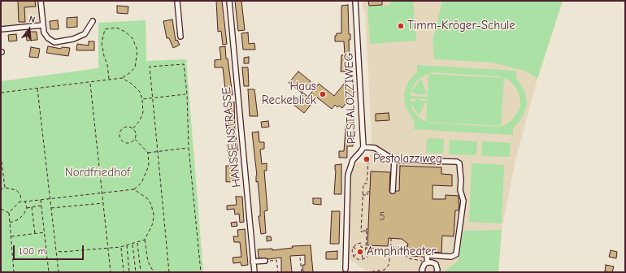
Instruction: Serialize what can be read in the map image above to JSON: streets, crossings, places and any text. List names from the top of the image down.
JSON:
{
  "streets": {
    "street": ["PESTALOZZIWEG", "HANSSENSTRASSE"]
  },
  "parks": ["Nordfriedhof"],
  "places": [
    "Timm-Kröger-Schule",
    "Haus Reckeblick",
    "Pestolazziweg",
    "Amphitheater"
  ],
  "house_numbers": ["5"],
  "scale_bar": "100 m",
  "north": "top"
}
